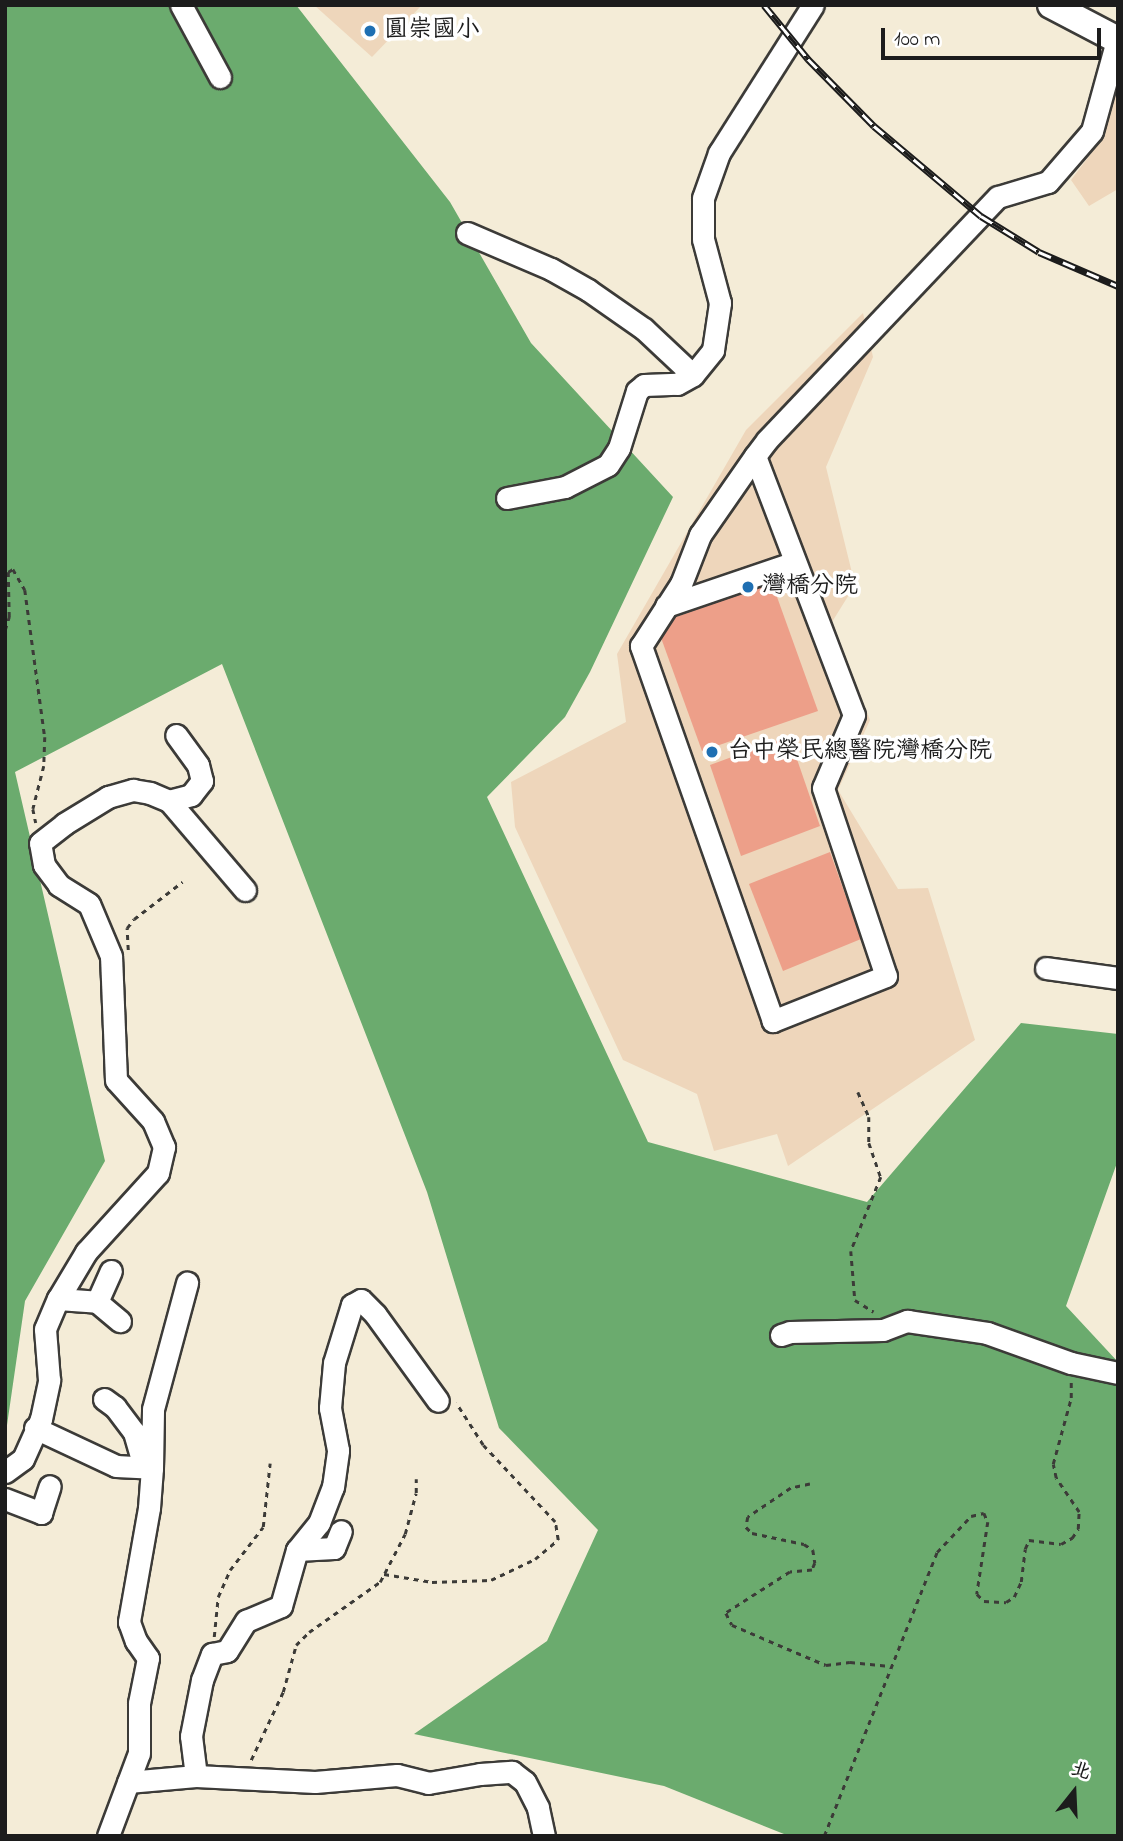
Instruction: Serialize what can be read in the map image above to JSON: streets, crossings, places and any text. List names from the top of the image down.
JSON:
{
  "places": ["圓崇國小", "灣橋分院", "台中榮民總醫院灣橋分院"],
  "scale_bar": "100 m",
  "north": "top"
}
